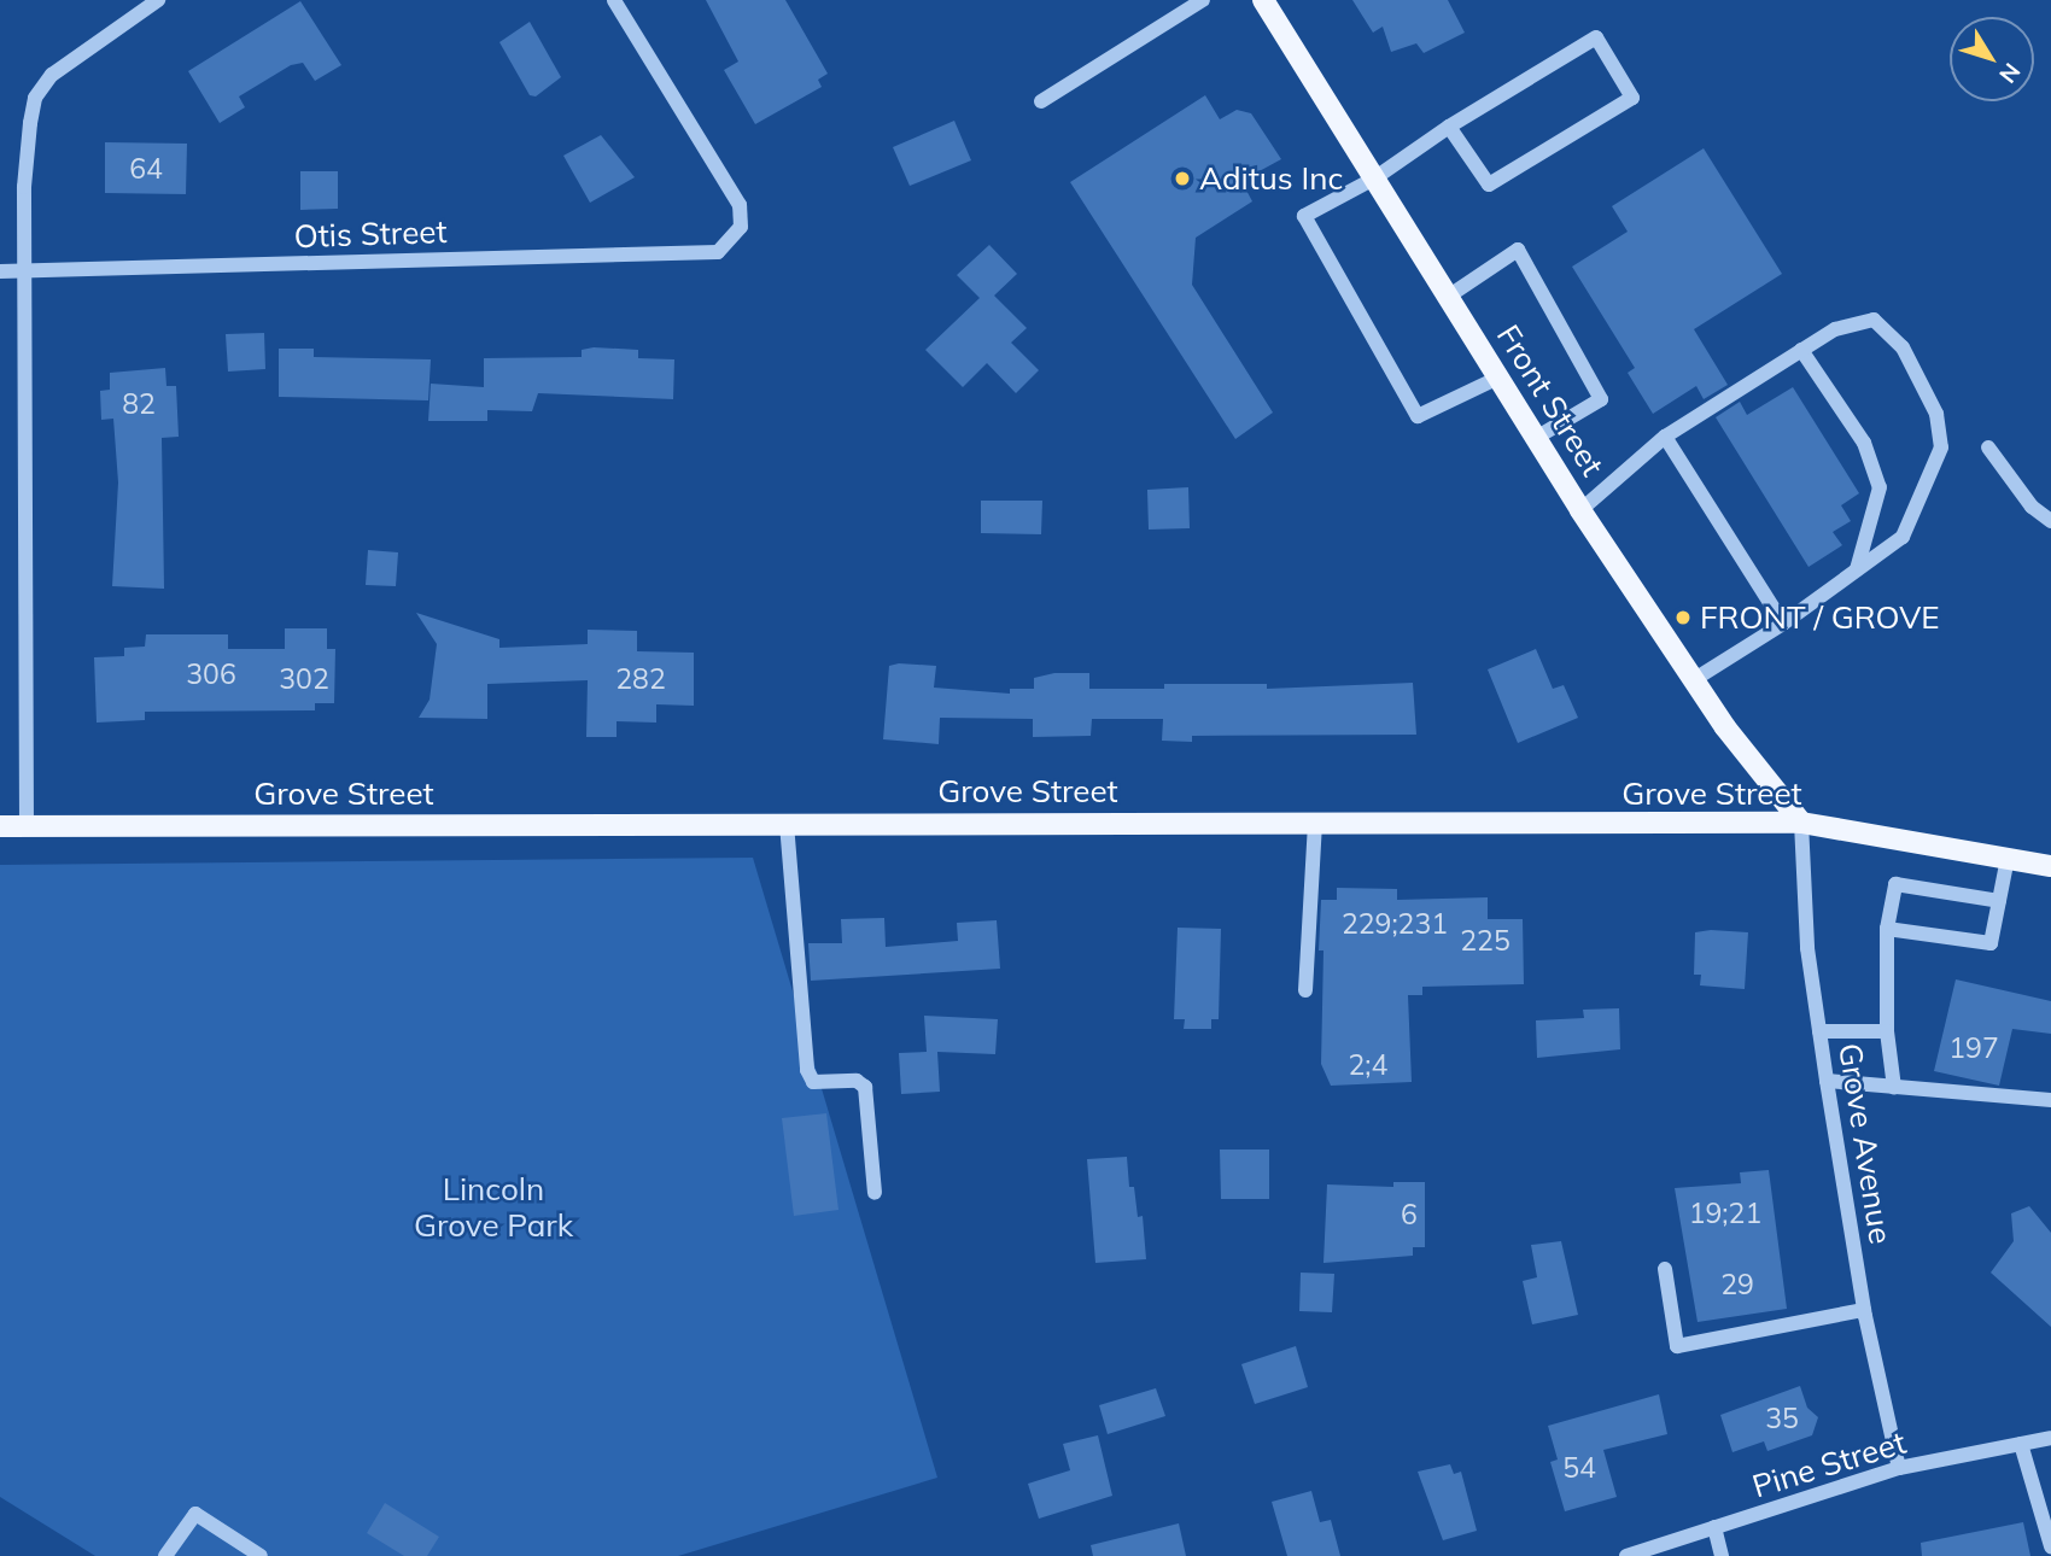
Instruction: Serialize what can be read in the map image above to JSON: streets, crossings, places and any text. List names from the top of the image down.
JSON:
{
  "streets": {
    "main road": ["Front Street", "Grove Street"],
    "street": ["Otis Street", "Grove Avenue", "Pine Street"]
  },
  "crossings": [
    ["Front Street", "Grove Street"],
    ["Front Street", "Grove Avenue"],
    ["Grove Street", "Grove Avenue"],
    ["Grove Avenue", "Pine Street"]
  ],
  "parks": ["Lincoln Grove Park"],
  "places": ["Aditus Inc", "FRONT / GROVE"],
  "house_numbers": [
    "64",
    "82",
    "306",
    "302",
    "282",
    "229;231",
    "225",
    "197",
    "2;4",
    "19;21",
    "6",
    "29",
    "35",
    "54"
  ],
  "north": "bottom right"
}
